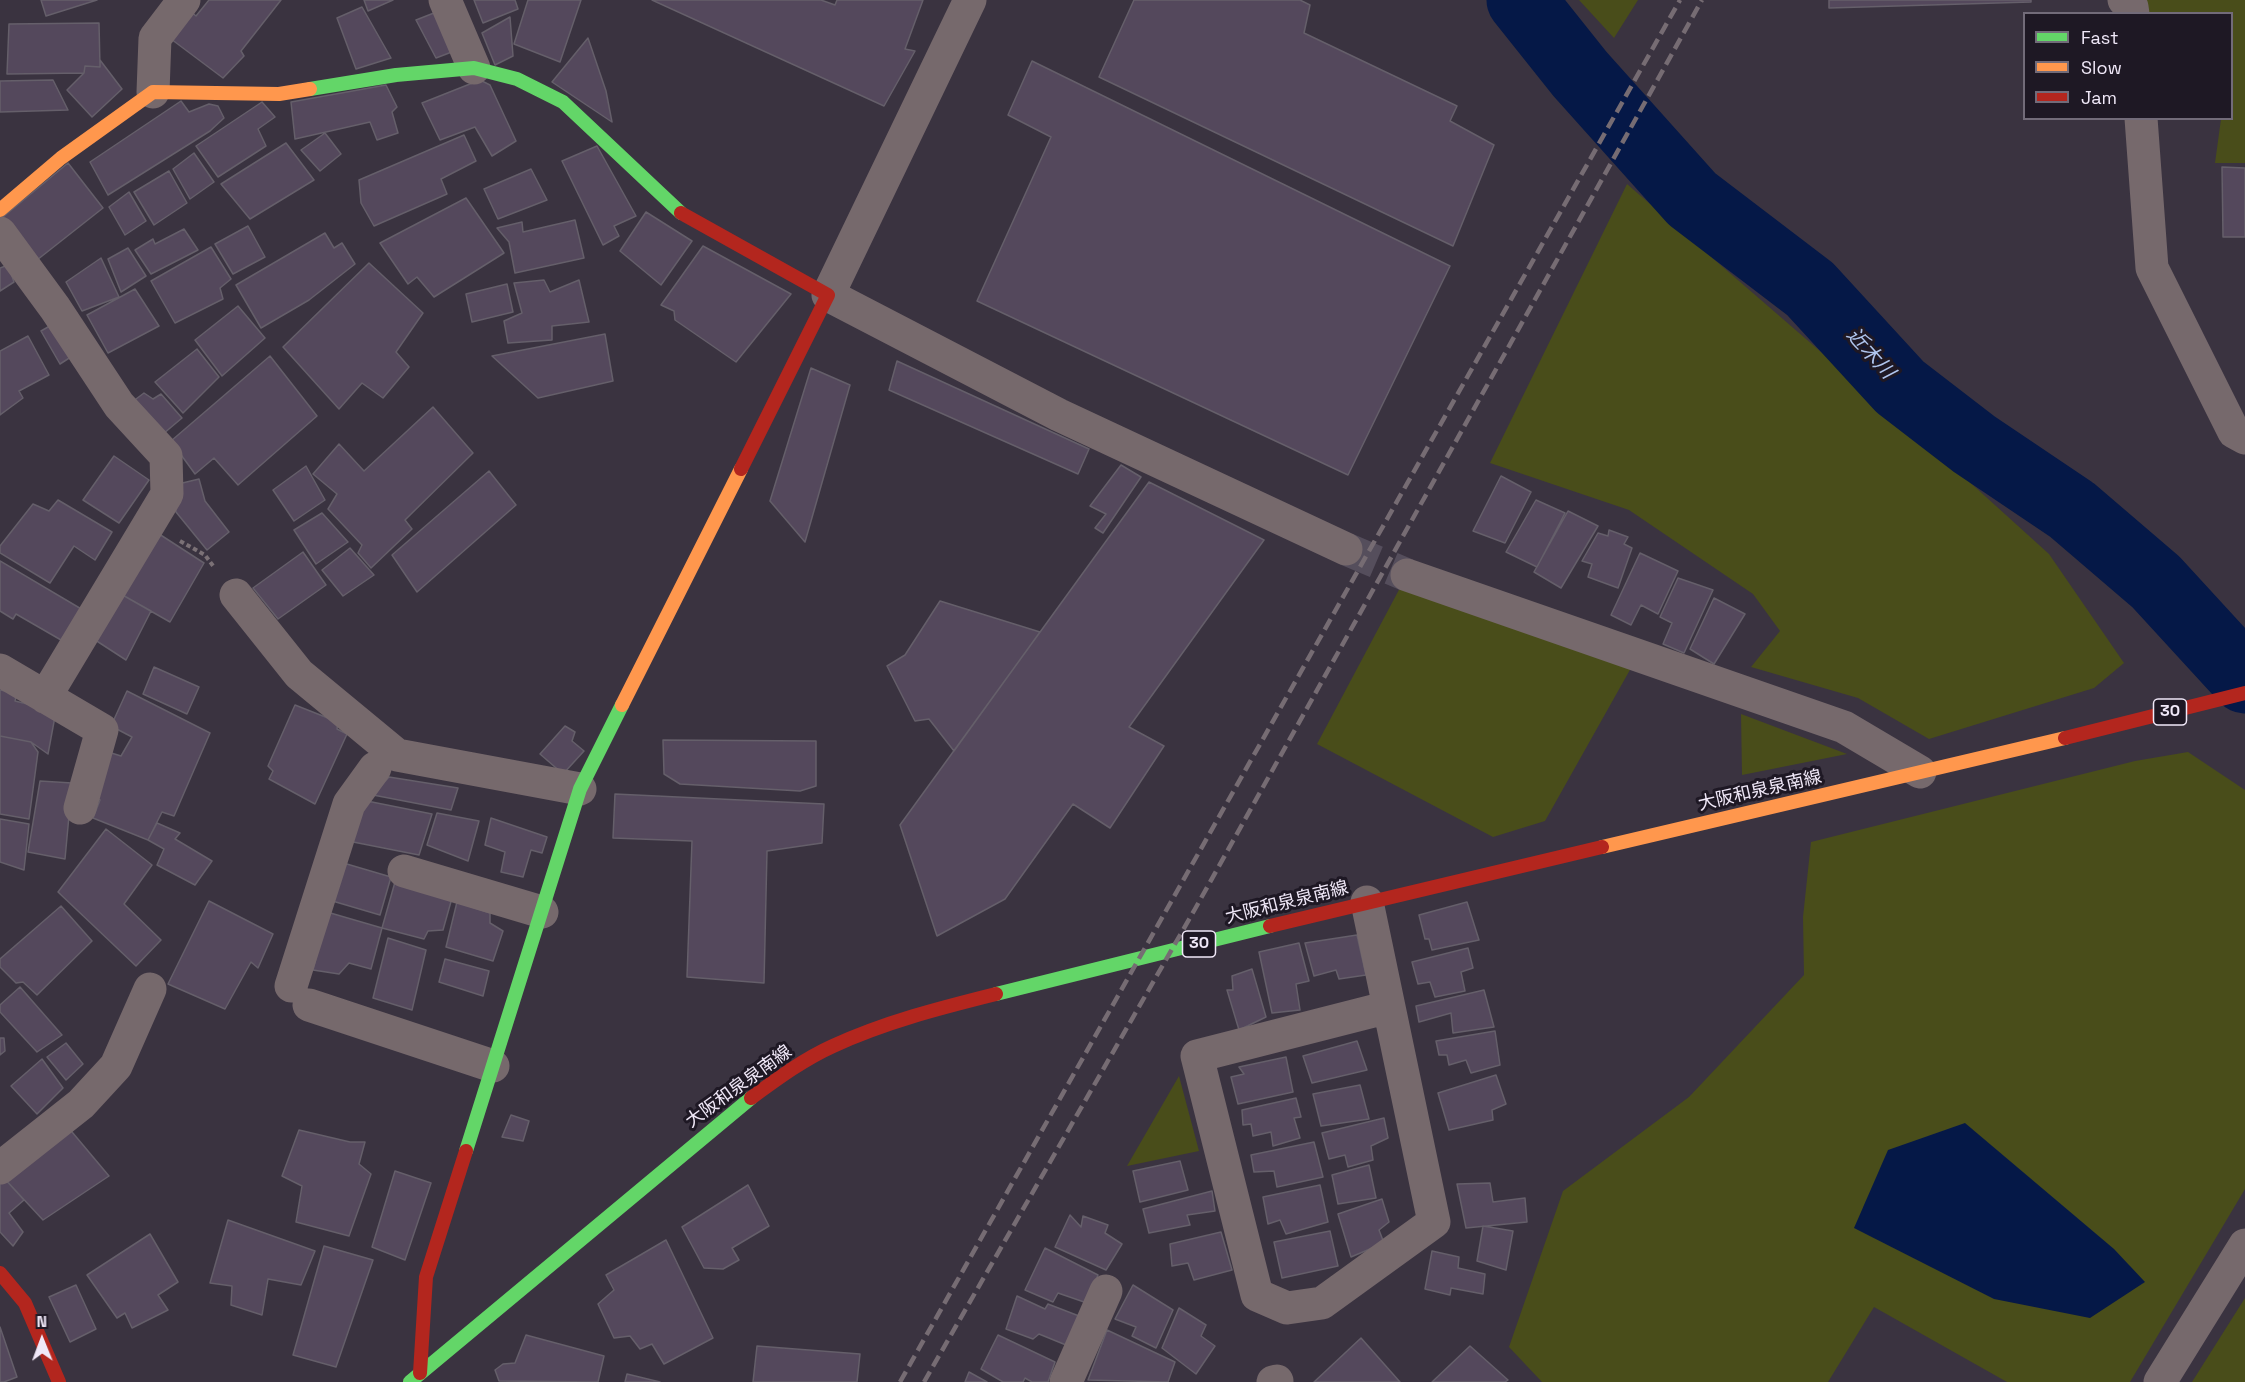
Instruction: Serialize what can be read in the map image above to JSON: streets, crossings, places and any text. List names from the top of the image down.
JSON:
{
  "streets": {
    "street": ["30", "大阪和泉泉南線"]
  },
  "water": ["近木川"],
  "legend": ["Fast", "Slow", "Jam"],
  "north": "top"
}
